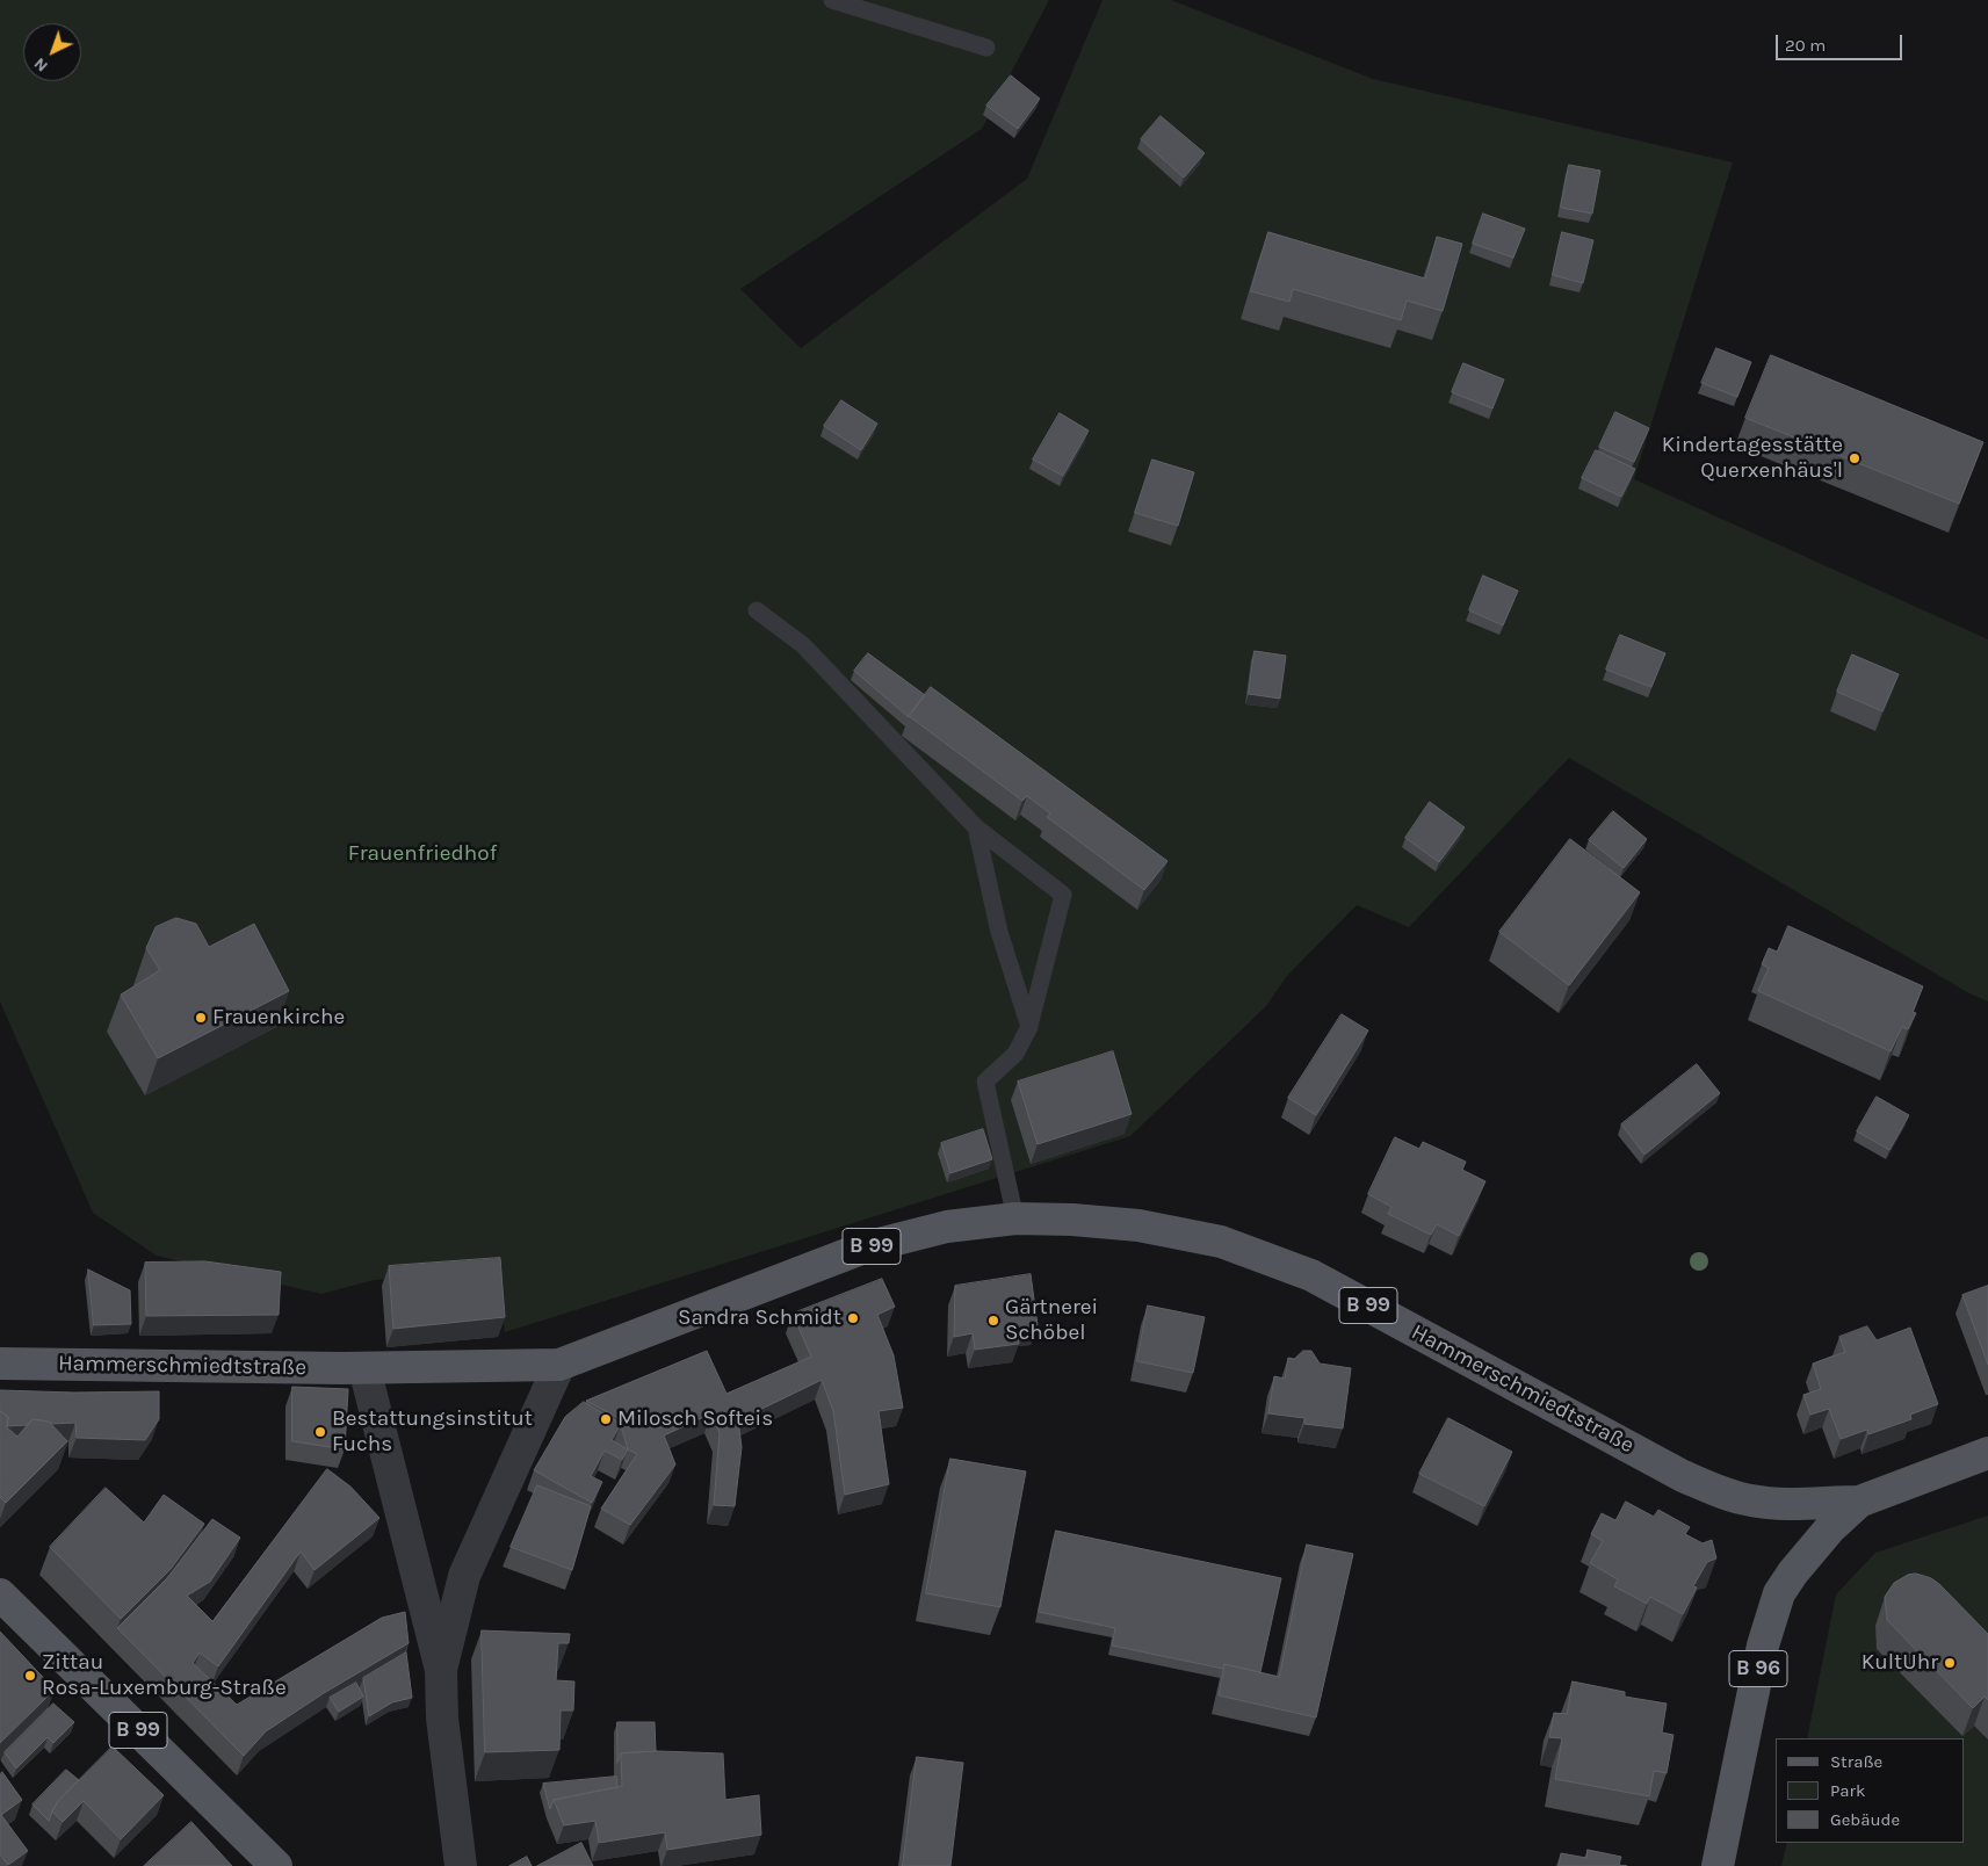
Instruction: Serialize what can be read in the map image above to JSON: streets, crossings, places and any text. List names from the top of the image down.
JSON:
{
  "streets": {
    "main road": ["B 99", "Hammerschmiedtstraße", "B 96"]
  },
  "crossings": [
    ["Hammerschmiedtstraße", "B 96"]
  ],
  "parks": ["Frauenfriedhof"],
  "places": [
    "Kindertagesstätte Querxenhäus'l",
    "Frauenkirche",
    "Sandra Schmidt",
    "Gärtnerei Schöbel",
    "Milosch Softeis",
    "Bestattungsinstitut Fuchs",
    "KultUhr",
    "Zittau Rosa-Luxemburg-Straße"
  ],
  "legend": ["Straße", "Park", "Gebäude"],
  "scale_bar": "20 m",
  "north": "bottom left"
}
